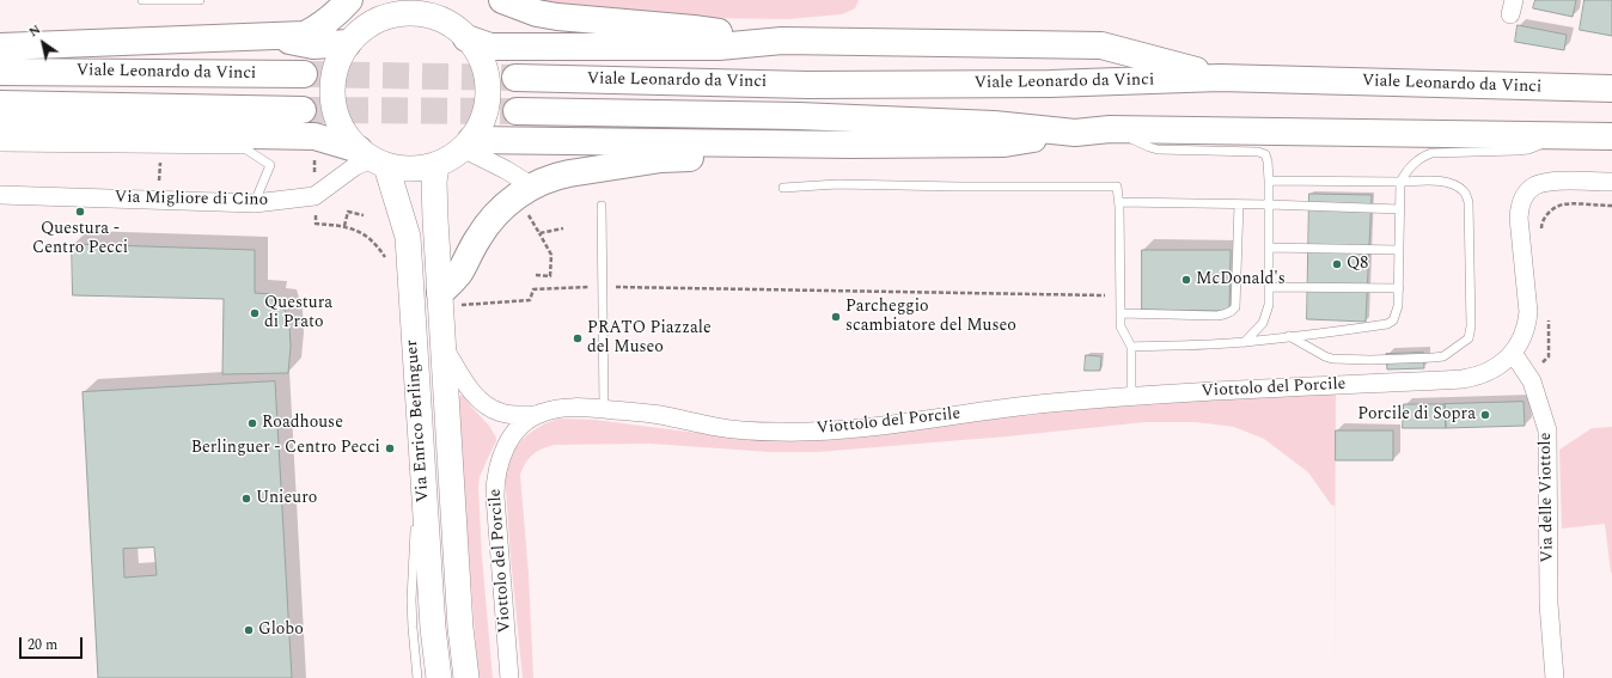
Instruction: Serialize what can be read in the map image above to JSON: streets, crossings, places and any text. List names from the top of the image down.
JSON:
{
  "streets": {
    "highway": ["Viale Leonardo da Vinci"],
    "main road": ["Via Enrico Berlinguer"],
    "street": ["Via Migliore di Cino", "Viottolo del Porcile", "Via delle Viottole"]
  },
  "crossings": [
    ["Via Migliore di Cino", "Via Enrico Berlinguer"],
    ["Viottolo del Porcile", "Via delle Viottole"]
  ],
  "places": [
    "Questura - Centro Pecci",
    "Q8",
    "McDonald's",
    "Questura di Prato",
    "Parcheggio scambiatore del Museo",
    "PRATO Piazzale del Museo",
    "Porcile di Sopra",
    "Roadhouse",
    "Berlinguer - Centro Pecci",
    "Unieuro",
    "Globo"
  ],
  "scale_bar": "20 m",
  "north": "top left"
}
